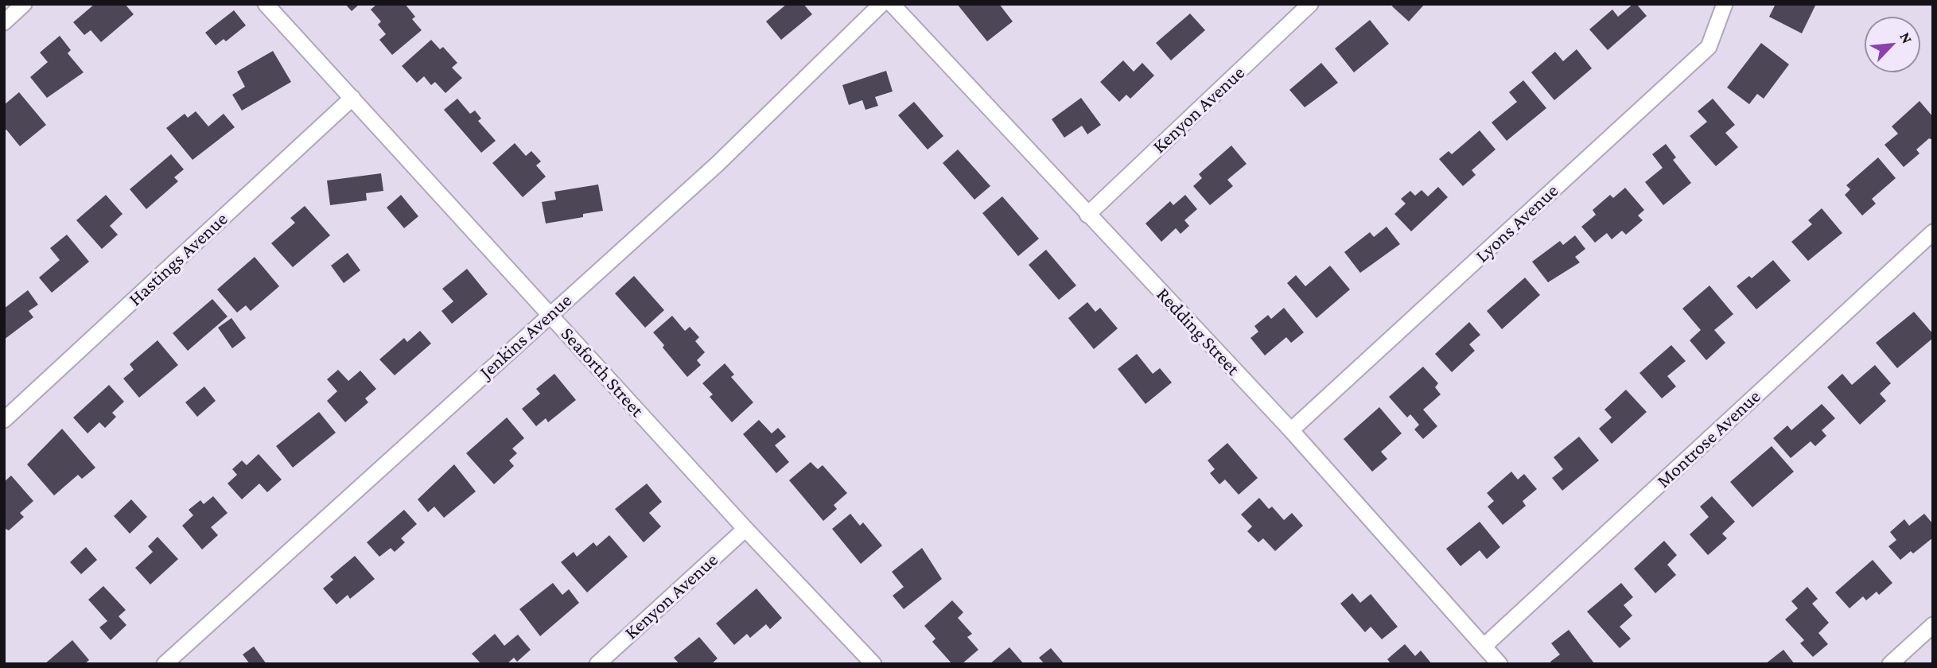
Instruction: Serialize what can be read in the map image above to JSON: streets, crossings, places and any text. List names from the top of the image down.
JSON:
{
  "streets": {
    "street": [
      "Kenyon Avenue",
      "Lyons Avenue",
      "Hastings Avenue",
      "Redding Street",
      "Jenkins Avenue",
      "Seaforth Street",
      "Montrose Avenue"
    ]
  },
  "crossings": [
    ["Kenyon Avenue", "Redding Street"],
    ["Kenyon Avenue", "Seaforth Street"],
    ["Lyons Avenue", "Redding Street"],
    ["Hastings Avenue", "Seaforth Street"],
    ["Redding Street", "Montrose Avenue"],
    ["Jenkins Avenue", "Seaforth Street"]
  ],
  "north": "top right"
}
